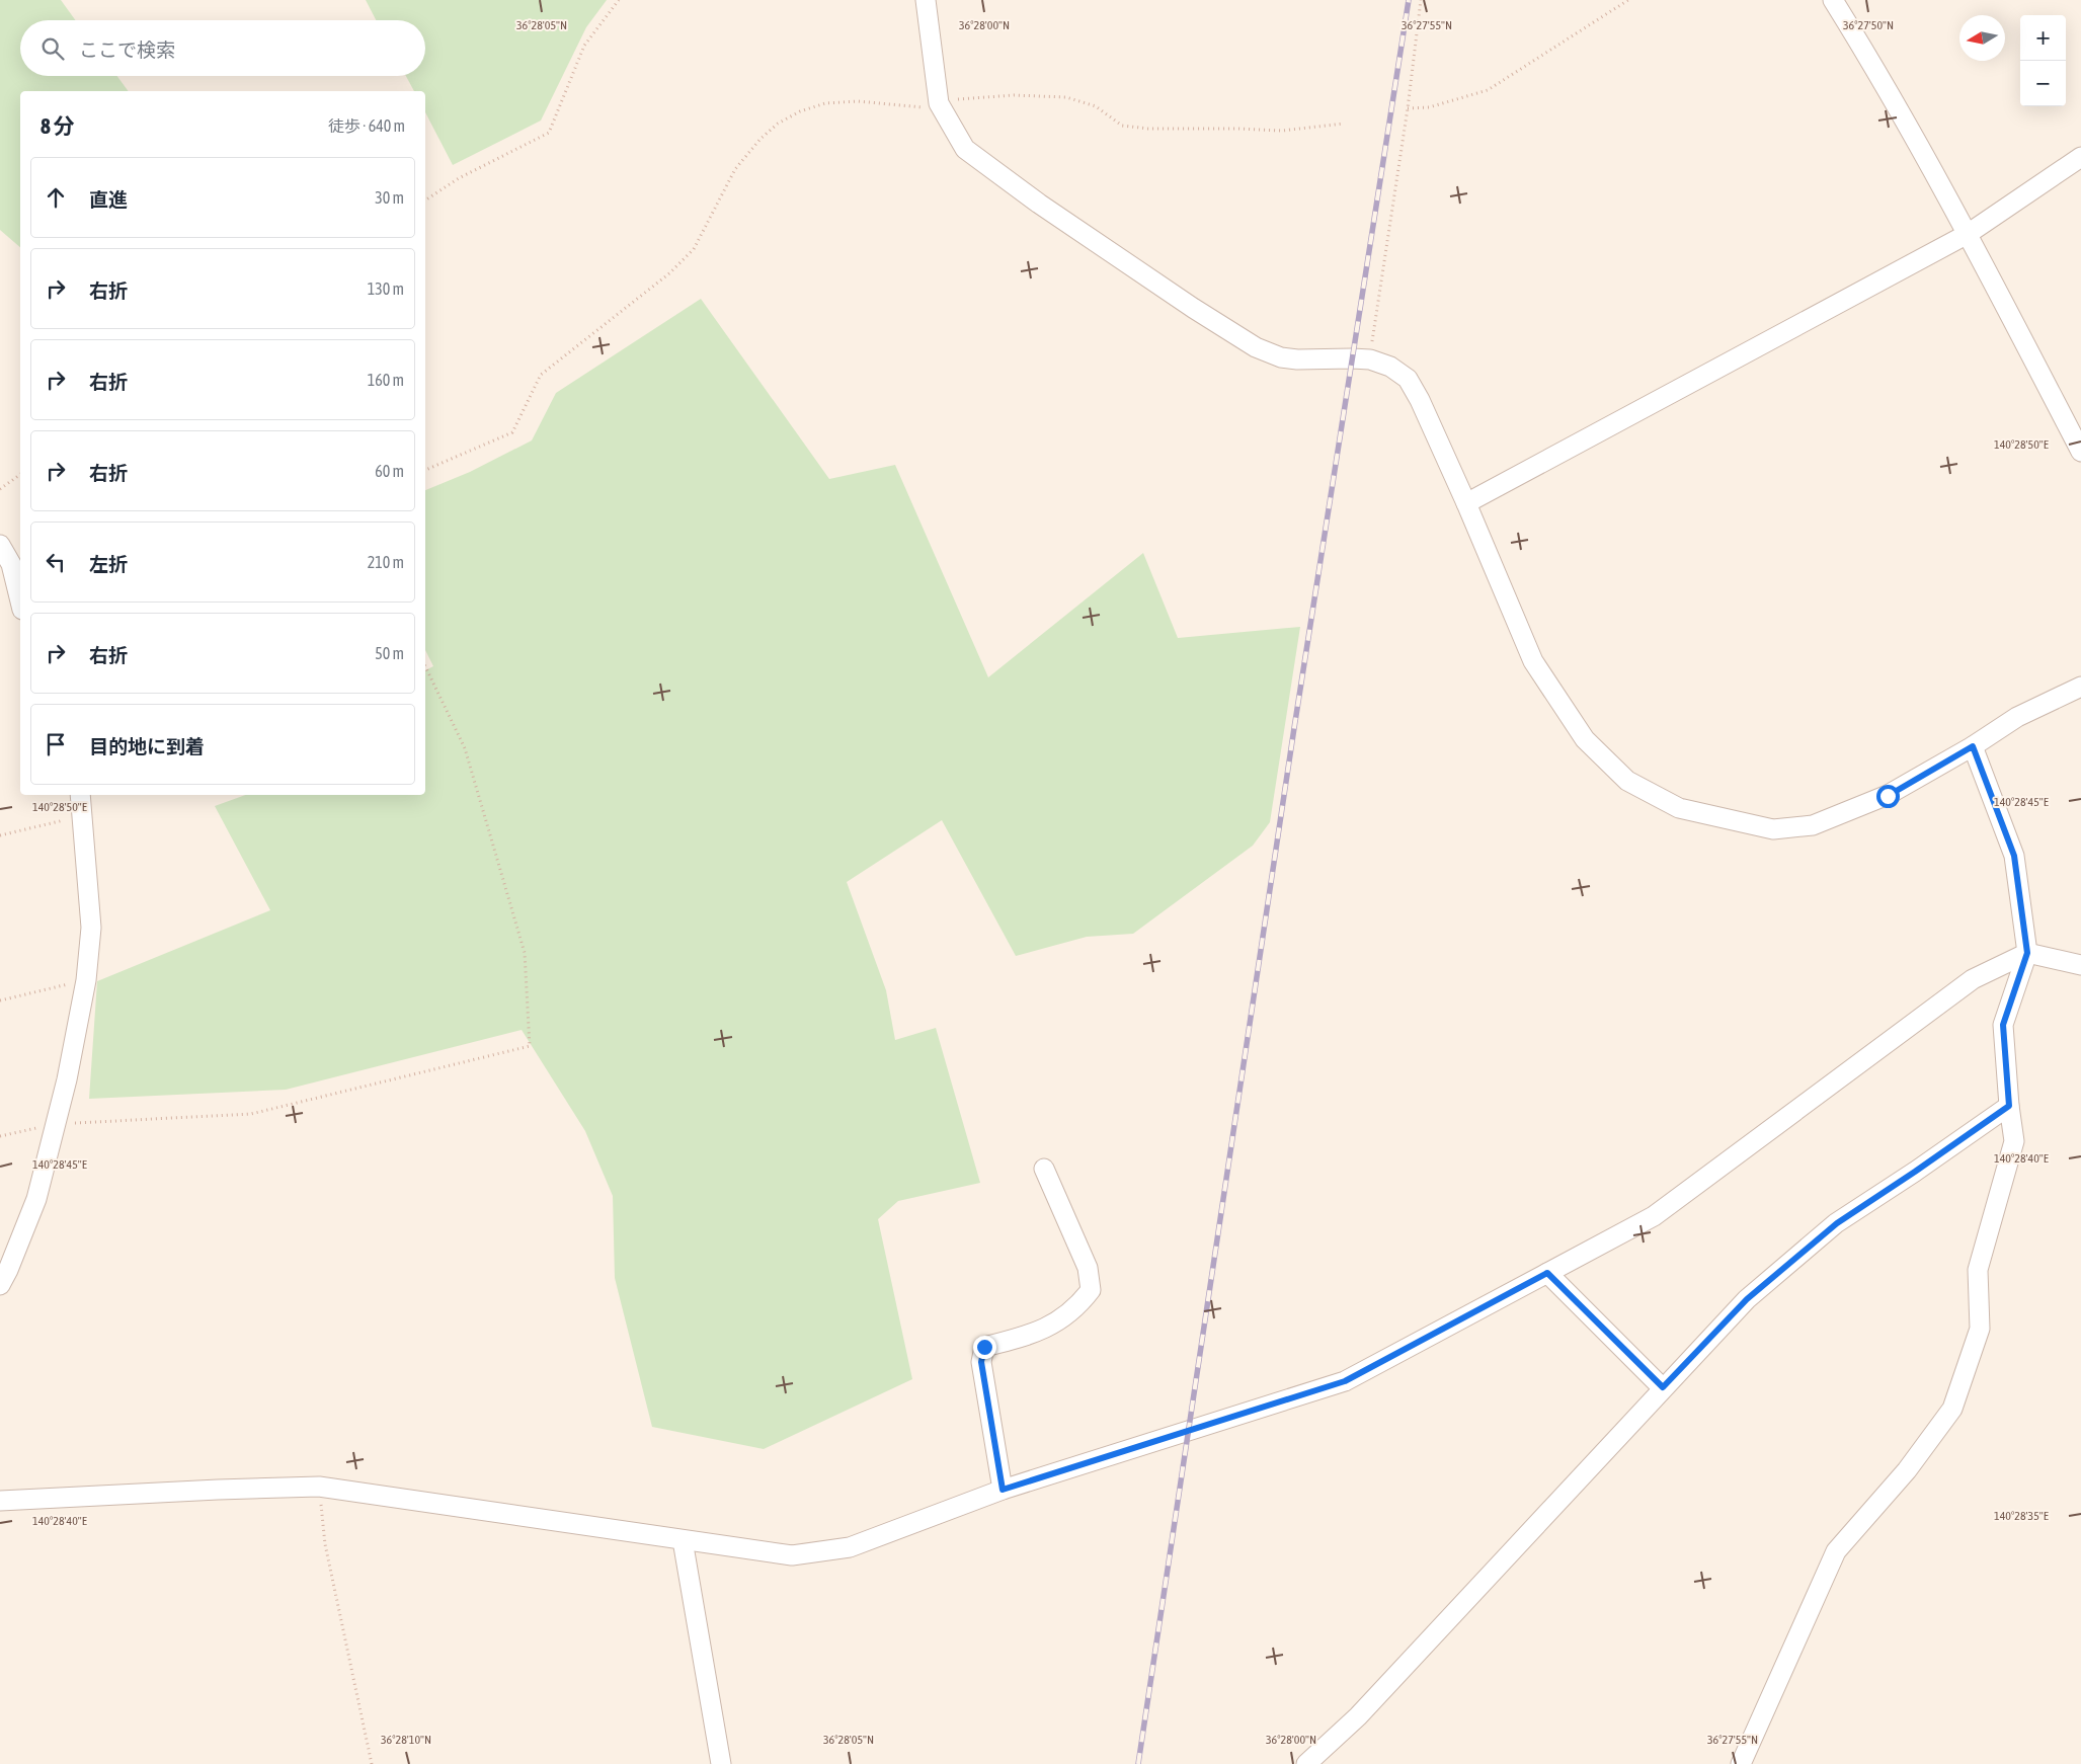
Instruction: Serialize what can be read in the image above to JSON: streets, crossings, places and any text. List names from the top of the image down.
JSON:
{
  "north": "left",
  "page": {
    "map_buttons": ["+", "−"],
    "search": "ここで検索",
    "heading": ["8 分", "徒歩 · 640 m"],
    "list": [
      ["直進", "30 m"],
      ["右折", "130 m"],
      ["右折", "160 m"],
      ["右折", "60 m"],
      ["左折", "210 m"],
      ["右折", "50 m"],
      "目的地に到着"
    ]
  },
  "coordinates": [
    "36°28'05\"N",
    "36°28'00\"N",
    "36°27'55\"N",
    "36°27'50\"N",
    "140°28'50\"E",
    "140°28'45\"E",
    "140°28'40\"E",
    "140°28'35\"E",
    "36°28'10\"N"
  ]
}
